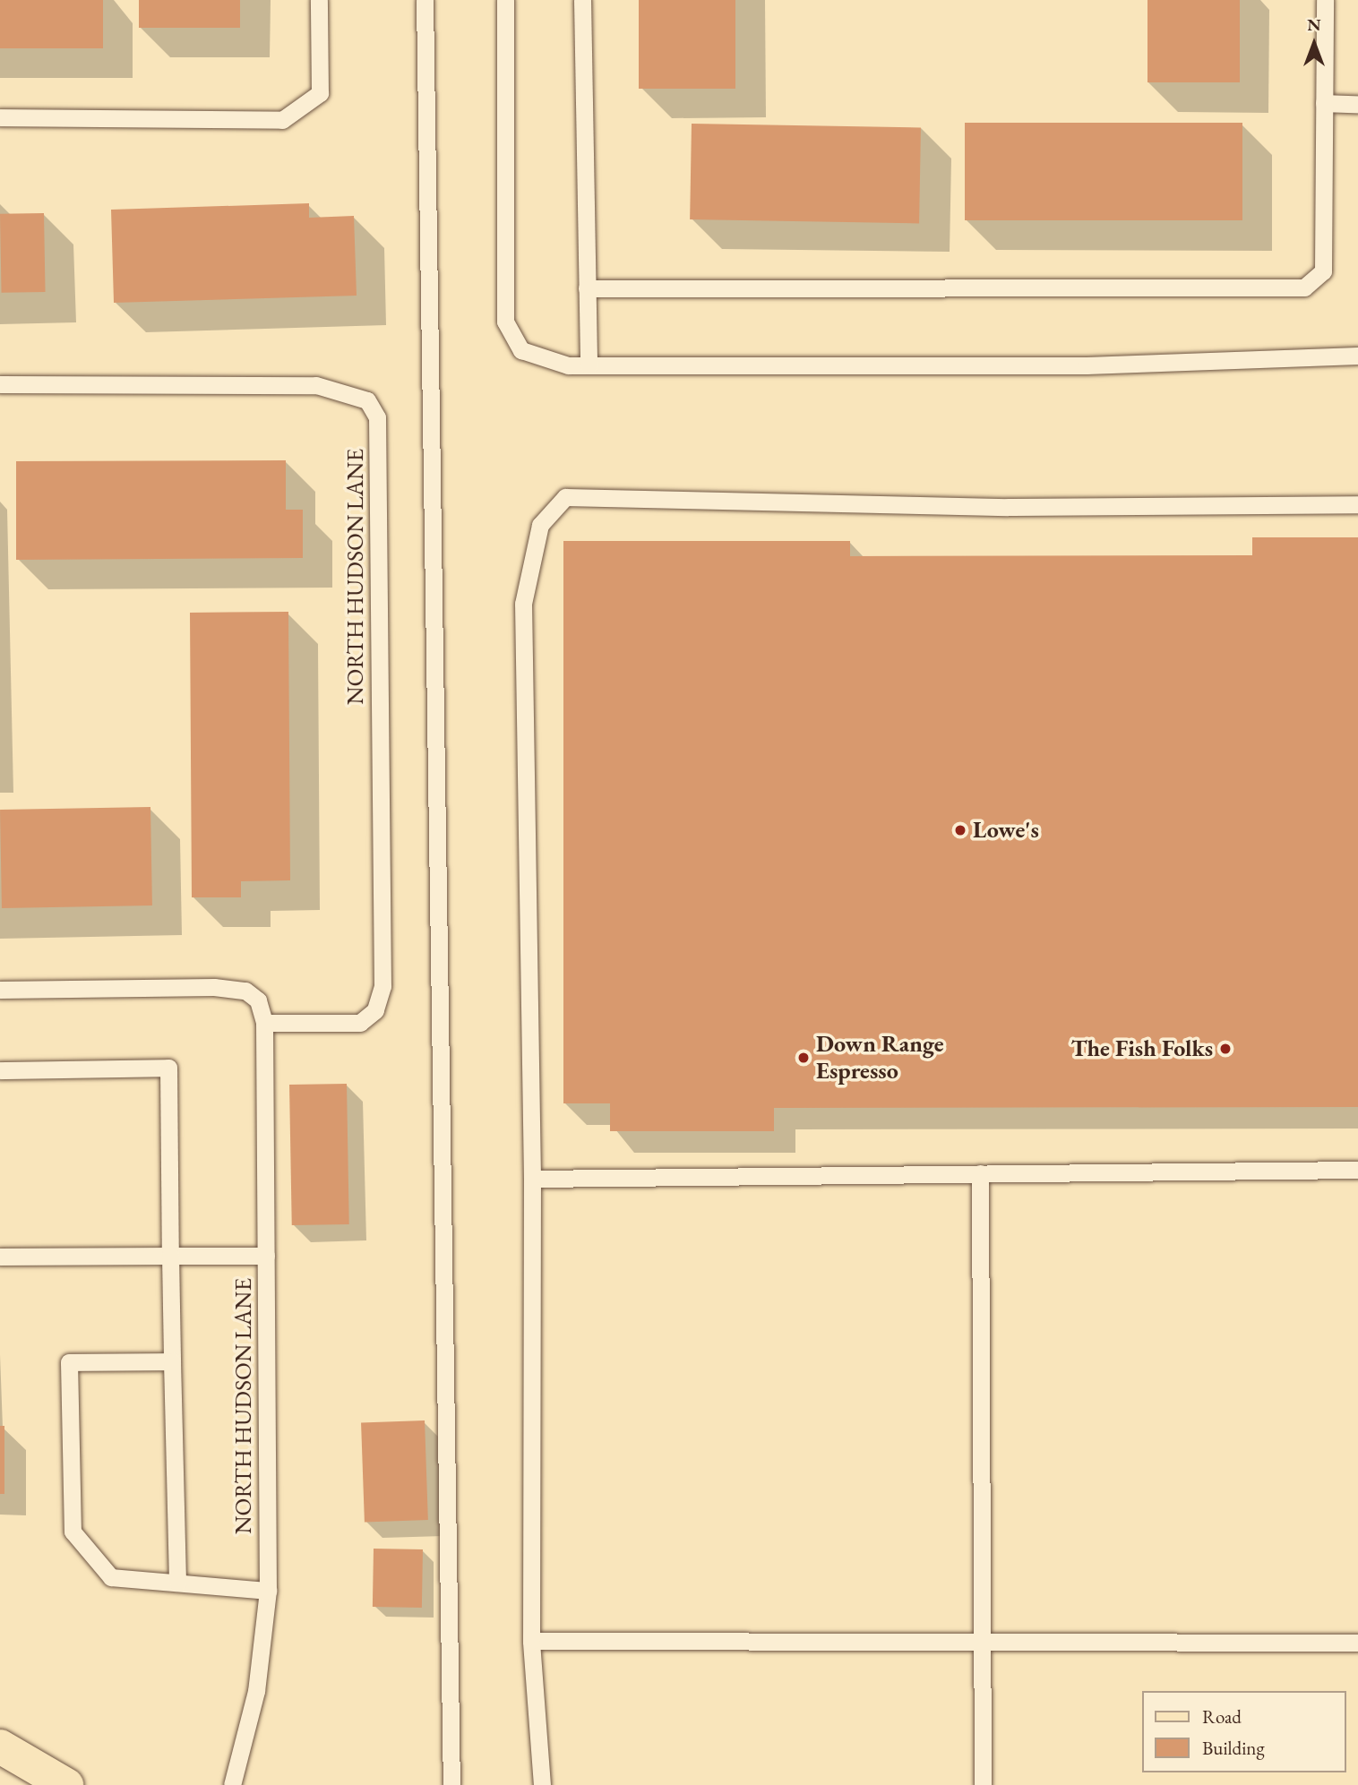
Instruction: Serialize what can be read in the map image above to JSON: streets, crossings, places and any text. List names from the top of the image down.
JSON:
{
  "streets": {
    "lane": ["NORTH HUDSON LANE"]
  },
  "places": ["Lowe's", "The Fish Folks", "Down Range Espresso"],
  "legend": ["Road", "Building"],
  "north": "top"
}
